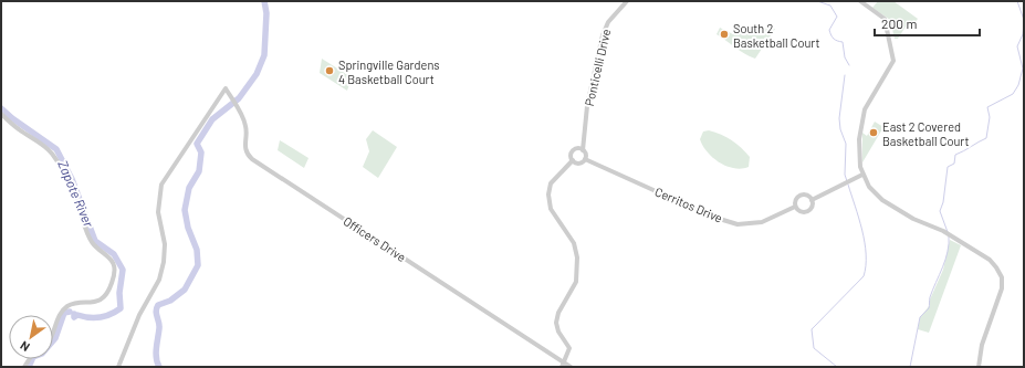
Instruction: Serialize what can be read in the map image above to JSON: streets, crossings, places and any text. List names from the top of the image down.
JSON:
{
  "streets": {
    "street": ["Ponticelli Drive", "Cerritos Drive", "Officers Drive"]
  },
  "crossings": [
    ["Ponticelli Drive", "Cerritos Drive"]
  ],
  "water": ["Zapote River"],
  "places": ["South 2 Basketball Court", "Springville Gardens 4 Basketball Court", "East 2 Covered Basketball Court"],
  "scale_bar": "200 m",
  "north": "bottom left"
}
